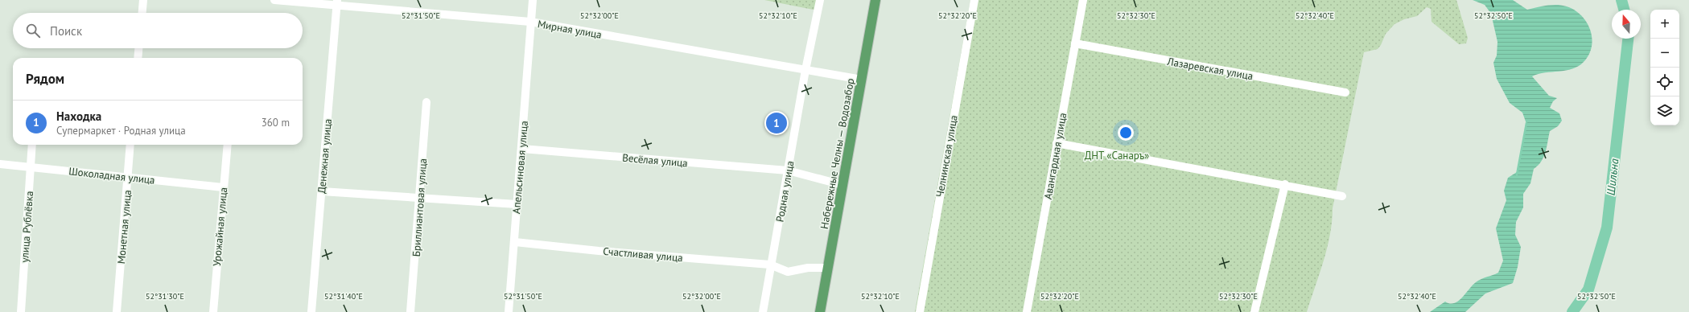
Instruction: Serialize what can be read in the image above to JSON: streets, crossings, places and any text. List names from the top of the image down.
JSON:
{
  "streets": {
    "main road": ["Набережные Челны — Водозабор"],
    "street": [
      "Мирная улица",
      "Лазаревская улица",
      "Денежная улица",
      "Челнинская улица",
      "Авангардная улица",
      "Весёлая улица",
      "Апельсиновая улица",
      "Шоколадная улица",
      "Родная улица",
      "Бриллиантовая улица",
      "улица Рублёвка",
      "Монетная улица",
      "Урожайная улица",
      "Счастливая улица"
    ]
  },
  "crossings": [
    ["Мирная улица", "Набережные Челны — Водозабор"],
    ["Мирная улица", "Денежная улица"],
    ["Мирная улица", "Апельсиновая улица"],
    ["Мирная улица", "Родная улица"],
    ["Лазаревская улица", "Авангардная улица"],
    ["Набережные Челны — Водозабор", "Весёлая улица"],
    ["Набережные Челны — Водозабор", "Счастливая улица"],
    ["Весёлая улица", "Апельсиновая улица"],
    ["Весёлая улица", "Родная улица"],
    ["Апельсиновая улица", "Счастливая улица"],
    ["Шоколадная улица", "улица Рублёвка"],
    ["Шоколадная улица", "Монетная улица"],
    ["Шоколадная улица", "Урожайная улица"],
    ["Родная улица", "Счастливая улица"]
  ],
  "water": ["Шильна"],
  "parks": ["ДНТ «Санаръ»"],
  "north": "top",
  "page": {
    "map_buttons": ["+", "−"],
    "search": "Поиск",
    "heading": "Рядом",
    "list": [
      {
        "mark": "1",
        "name": "Находка",
        "note": "Супермаркет · Родная улица",
        "value": "360 m"
      }
    ],
    "pins": "1"
  },
  "coordinates": [
    "52°31'50\"E",
    "52°32'00\"E",
    "52°32'10\"E",
    "52°32'20\"E",
    "52°32'30\"E",
    "52°32'40\"E",
    "52°32'50\"E",
    "52°31'30\"E",
    "52°31'40\"E"
  ]
}
